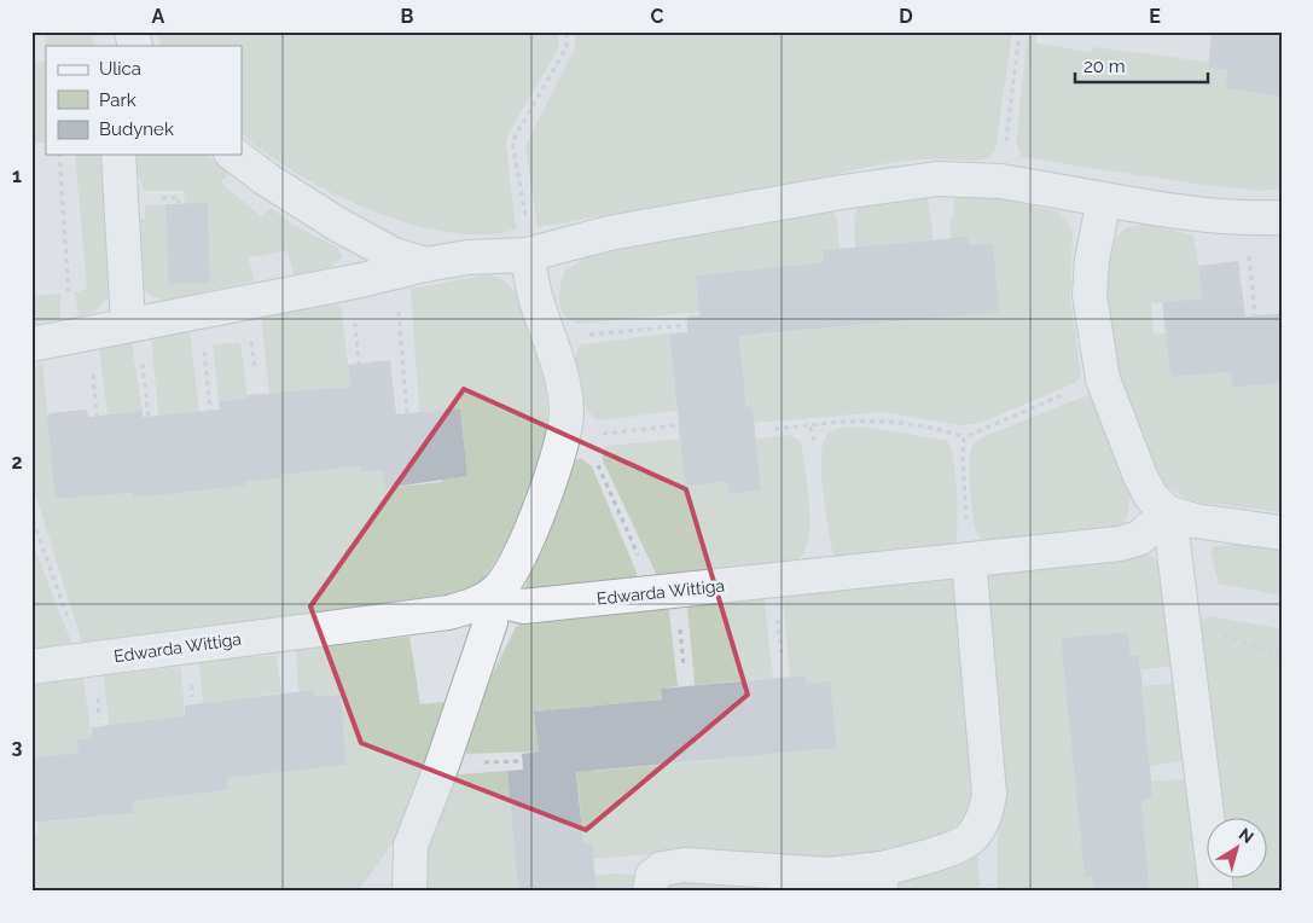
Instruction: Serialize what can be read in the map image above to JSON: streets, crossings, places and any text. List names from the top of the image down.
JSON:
{
  "streets": {
    "lane": ["Edwarda Wittiga"]
  },
  "legend": ["Ulica", "Park", "Budynek"],
  "scale_bar": "20 m",
  "north": "top right",
  "grid": {
    "columns": [
      "A",
      "B",
      "C",
      "D",
      "E"
    ],
    "rows": ["1", "2", "3"]
  }
}
